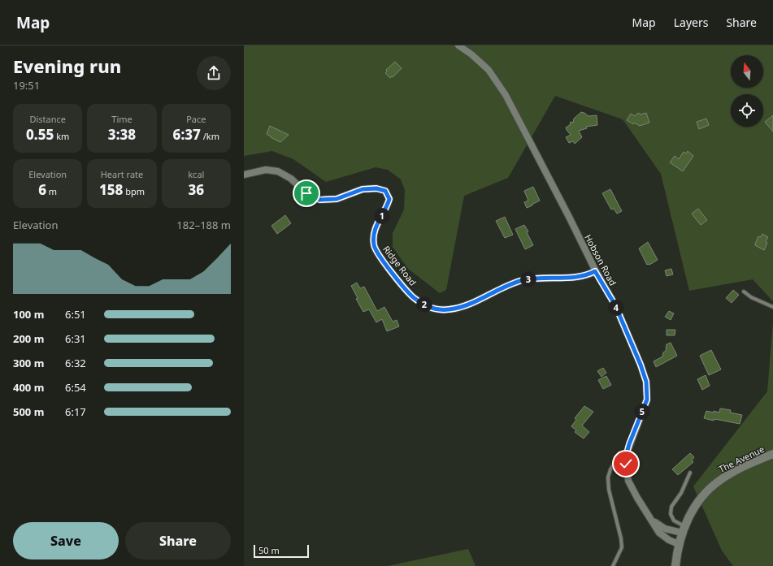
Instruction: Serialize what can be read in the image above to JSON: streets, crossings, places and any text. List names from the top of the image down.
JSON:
{
  "streets": {
    "street": ["Hobson Road", "Ridge Road", "The Avenue"]
  },
  "crossings": [
    ["Hobson Road", "Ridge Road"],
    ["Hobson Road", "The Avenue"]
  ],
  "scale_bar": "50 m",
  "north": "top",
  "page": {
    "header": "Map",
    "nav": ["Map", "Layers", "Share"],
    "heading": ["Evening run", "19:51"],
    "stats": [
      ["Distance", "0.55 km"],
      ["Time", "3:38"],
      ["Pace", "6:37 /km"],
      ["Elevation", "6 m"],
      ["Heart rate", "158 bpm"],
      ["kcal", "36"]
    ],
    "pins": [
      "1",
      "3",
      "2",
      "4",
      "5"
    ],
    "chart": ["Elevation", "182–188 m"],
    "list": [
      {
        "name": "100 m",
        "note": "6:51"
      },
      {
        "name": "200 m",
        "note": "6:31"
      },
      {
        "name": "300 m",
        "note": "6:32"
      },
      {
        "name": "400 m",
        "note": "6:54"
      },
      {
        "name": "500 m",
        "note": "6:17"
      }
    ],
    "buttons": ["Save", "Share"],
    "scale": "50 m"
  }
}
